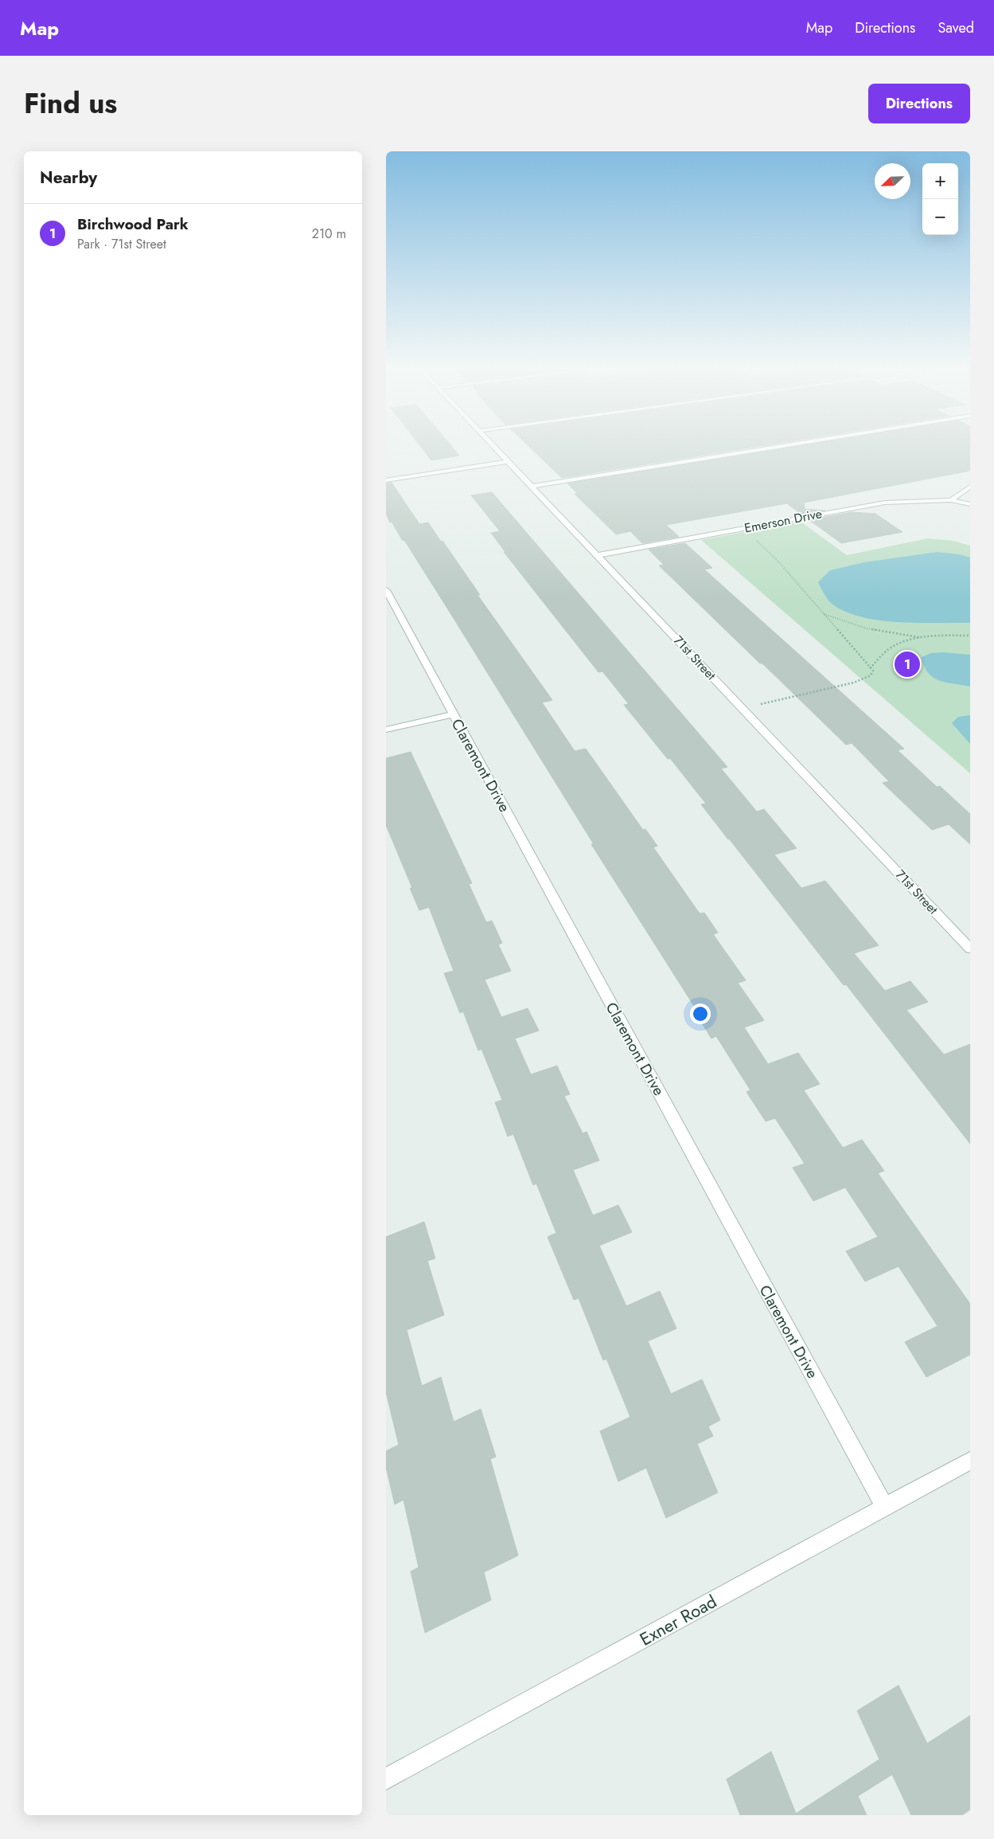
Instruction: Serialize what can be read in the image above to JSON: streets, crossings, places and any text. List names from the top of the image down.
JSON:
{
  "streets": {
    "street": [
      "Emerson Drive",
      "71st Street",
      "Claremont Drive",
      "Exner Road"
    ]
  },
  "crossings": [
    ["Emerson Drive", "71st Street"],
    ["Claremont Drive", "Exner Road"]
  ],
  "north": "bottom left",
  "page": {
    "header": "Map",
    "nav": ["Map", "Directions", "Saved"],
    "title": "Find us",
    "buttons": "Directions",
    "heading": "Nearby",
    "map_buttons": ["+", "−"],
    "list": [
      {
        "mark": "1",
        "name": "Birchwood Park",
        "note": "Park · 71st Street",
        "value": "210 m"
      }
    ],
    "pins": "1"
  }
}
